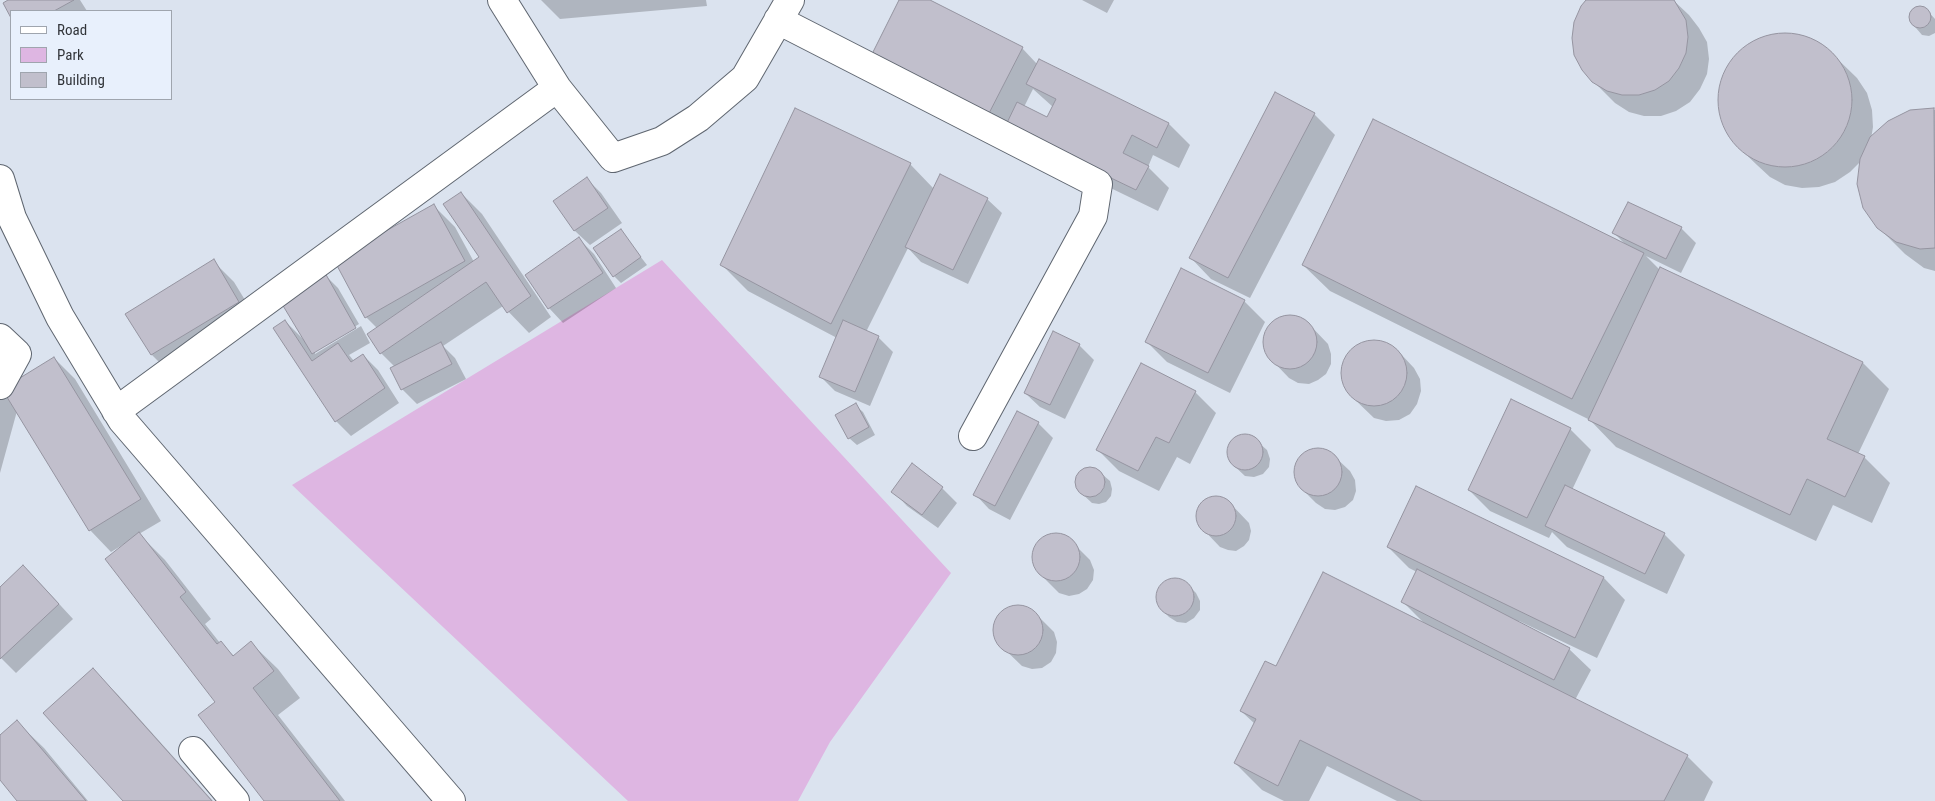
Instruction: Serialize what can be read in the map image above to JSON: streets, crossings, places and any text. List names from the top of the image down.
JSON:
{
  "legend": ["Road", "Park", "Building"]
}
